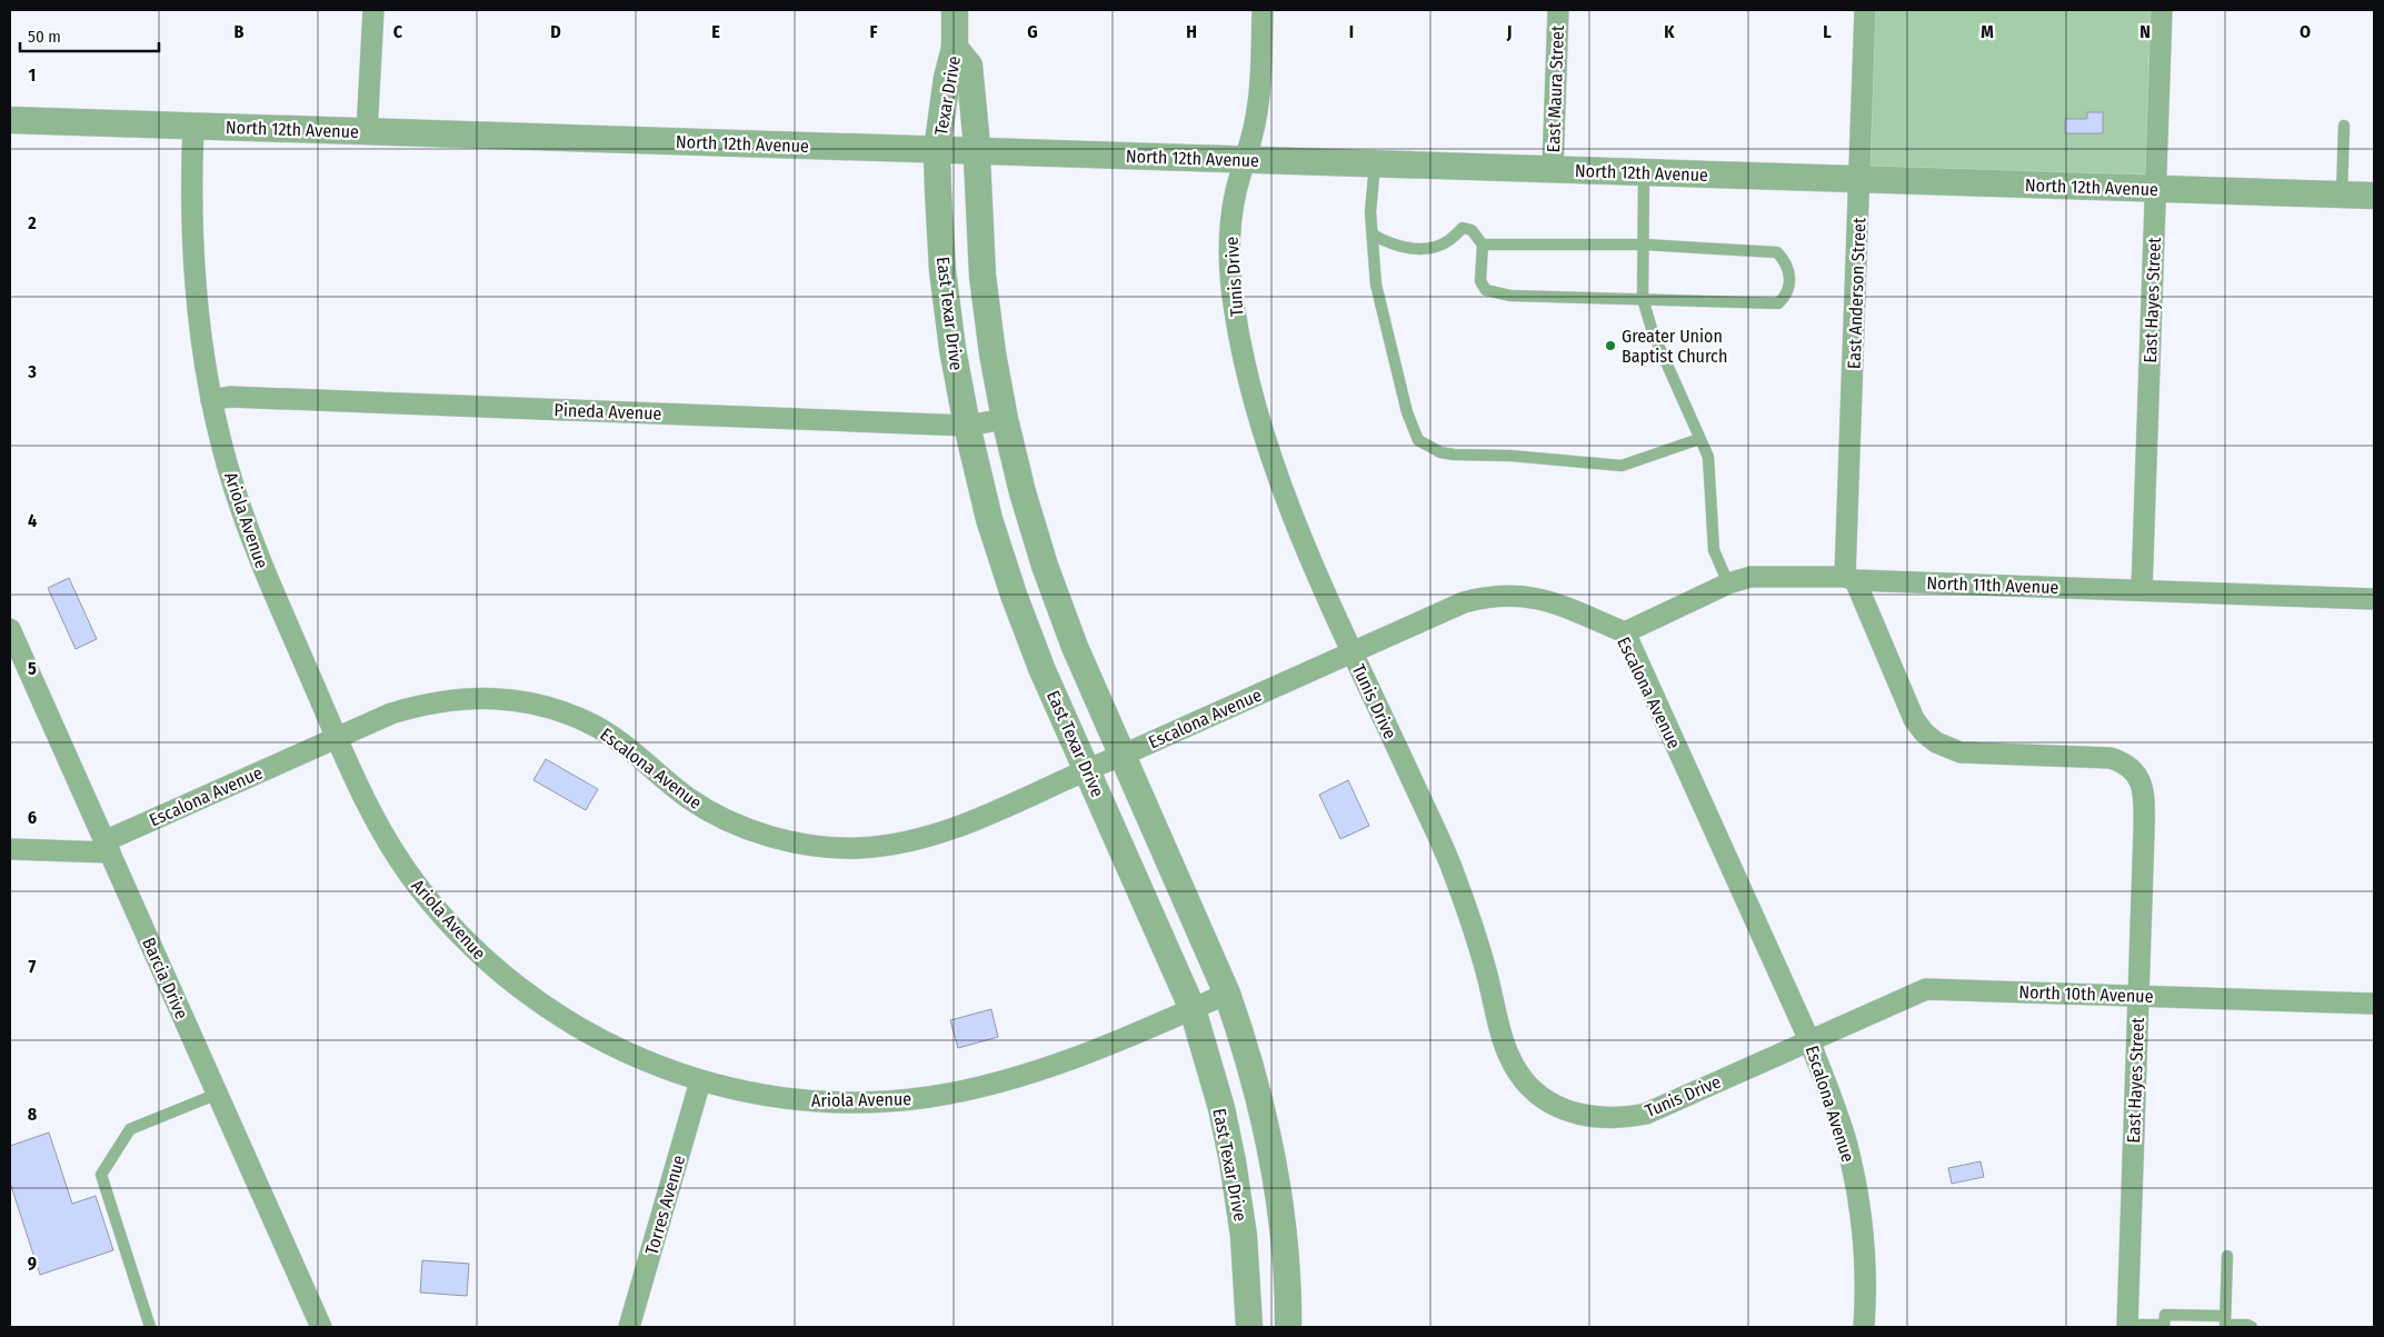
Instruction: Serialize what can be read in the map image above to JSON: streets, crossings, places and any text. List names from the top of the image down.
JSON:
{
  "streets": {
    "street": [
      "East Maura Street",
      "Texar Drive",
      "North 12th Avenue",
      "Tunis Drive",
      "East Anderson Street",
      "East Hayes Street",
      "East Texar Drive",
      "Pineda Avenue",
      "Ariola Avenue",
      "North 11th Avenue",
      "Escalona Avenue",
      "Barcia Drive",
      "North 10th Avenue",
      "Torres Avenue"
    ]
  },
  "crossings": [
    ["East Maura Street", "North 12th Avenue"],
    ["Texar Drive", "North 12th Avenue"],
    ["Texar Drive", "East Texar Drive"],
    ["North 12th Avenue", "Tunis Drive"],
    ["North 12th Avenue", "East Anderson Street"],
    ["North 12th Avenue", "East Hayes Street"],
    ["North 12th Avenue", "East Texar Drive"],
    ["North 12th Avenue", "Ariola Avenue"],
    ["Tunis Drive", "Escalona Avenue"],
    ["Tunis Drive", "North 10th Avenue"],
    ["East Anderson Street", "East Hayes Street"],
    ["East Anderson Street", "North 11th Avenue"],
    ["East Hayes Street", "North 11th Avenue"],
    ["East Hayes Street", "North 10th Avenue"],
    ["East Texar Drive", "Pineda Avenue"],
    ["East Texar Drive", "Ariola Avenue"],
    ["East Texar Drive", "Escalona Avenue"],
    ["Pineda Avenue", "Ariola Avenue"],
    ["Ariola Avenue", "Escalona Avenue"],
    ["Ariola Avenue", "Torres Avenue"],
    ["North 11th Avenue", "Escalona Avenue"],
    ["Escalona Avenue", "Barcia Drive"],
    ["Escalona Avenue", "North 10th Avenue"]
  ],
  "places": ["Greater Union Baptist Church"],
  "scale_bar": "50 m",
  "grid": {
    "columns": [
      "B",
      "C",
      "D",
      "E",
      "F",
      "G",
      "H",
      "I",
      "J",
      "K",
      "L",
      "M",
      "N",
      "O"
    ],
    "rows": [
      "1",
      "2",
      "3",
      "4",
      "5",
      "6",
      "7",
      "8",
      "9"
    ]
  }
}
